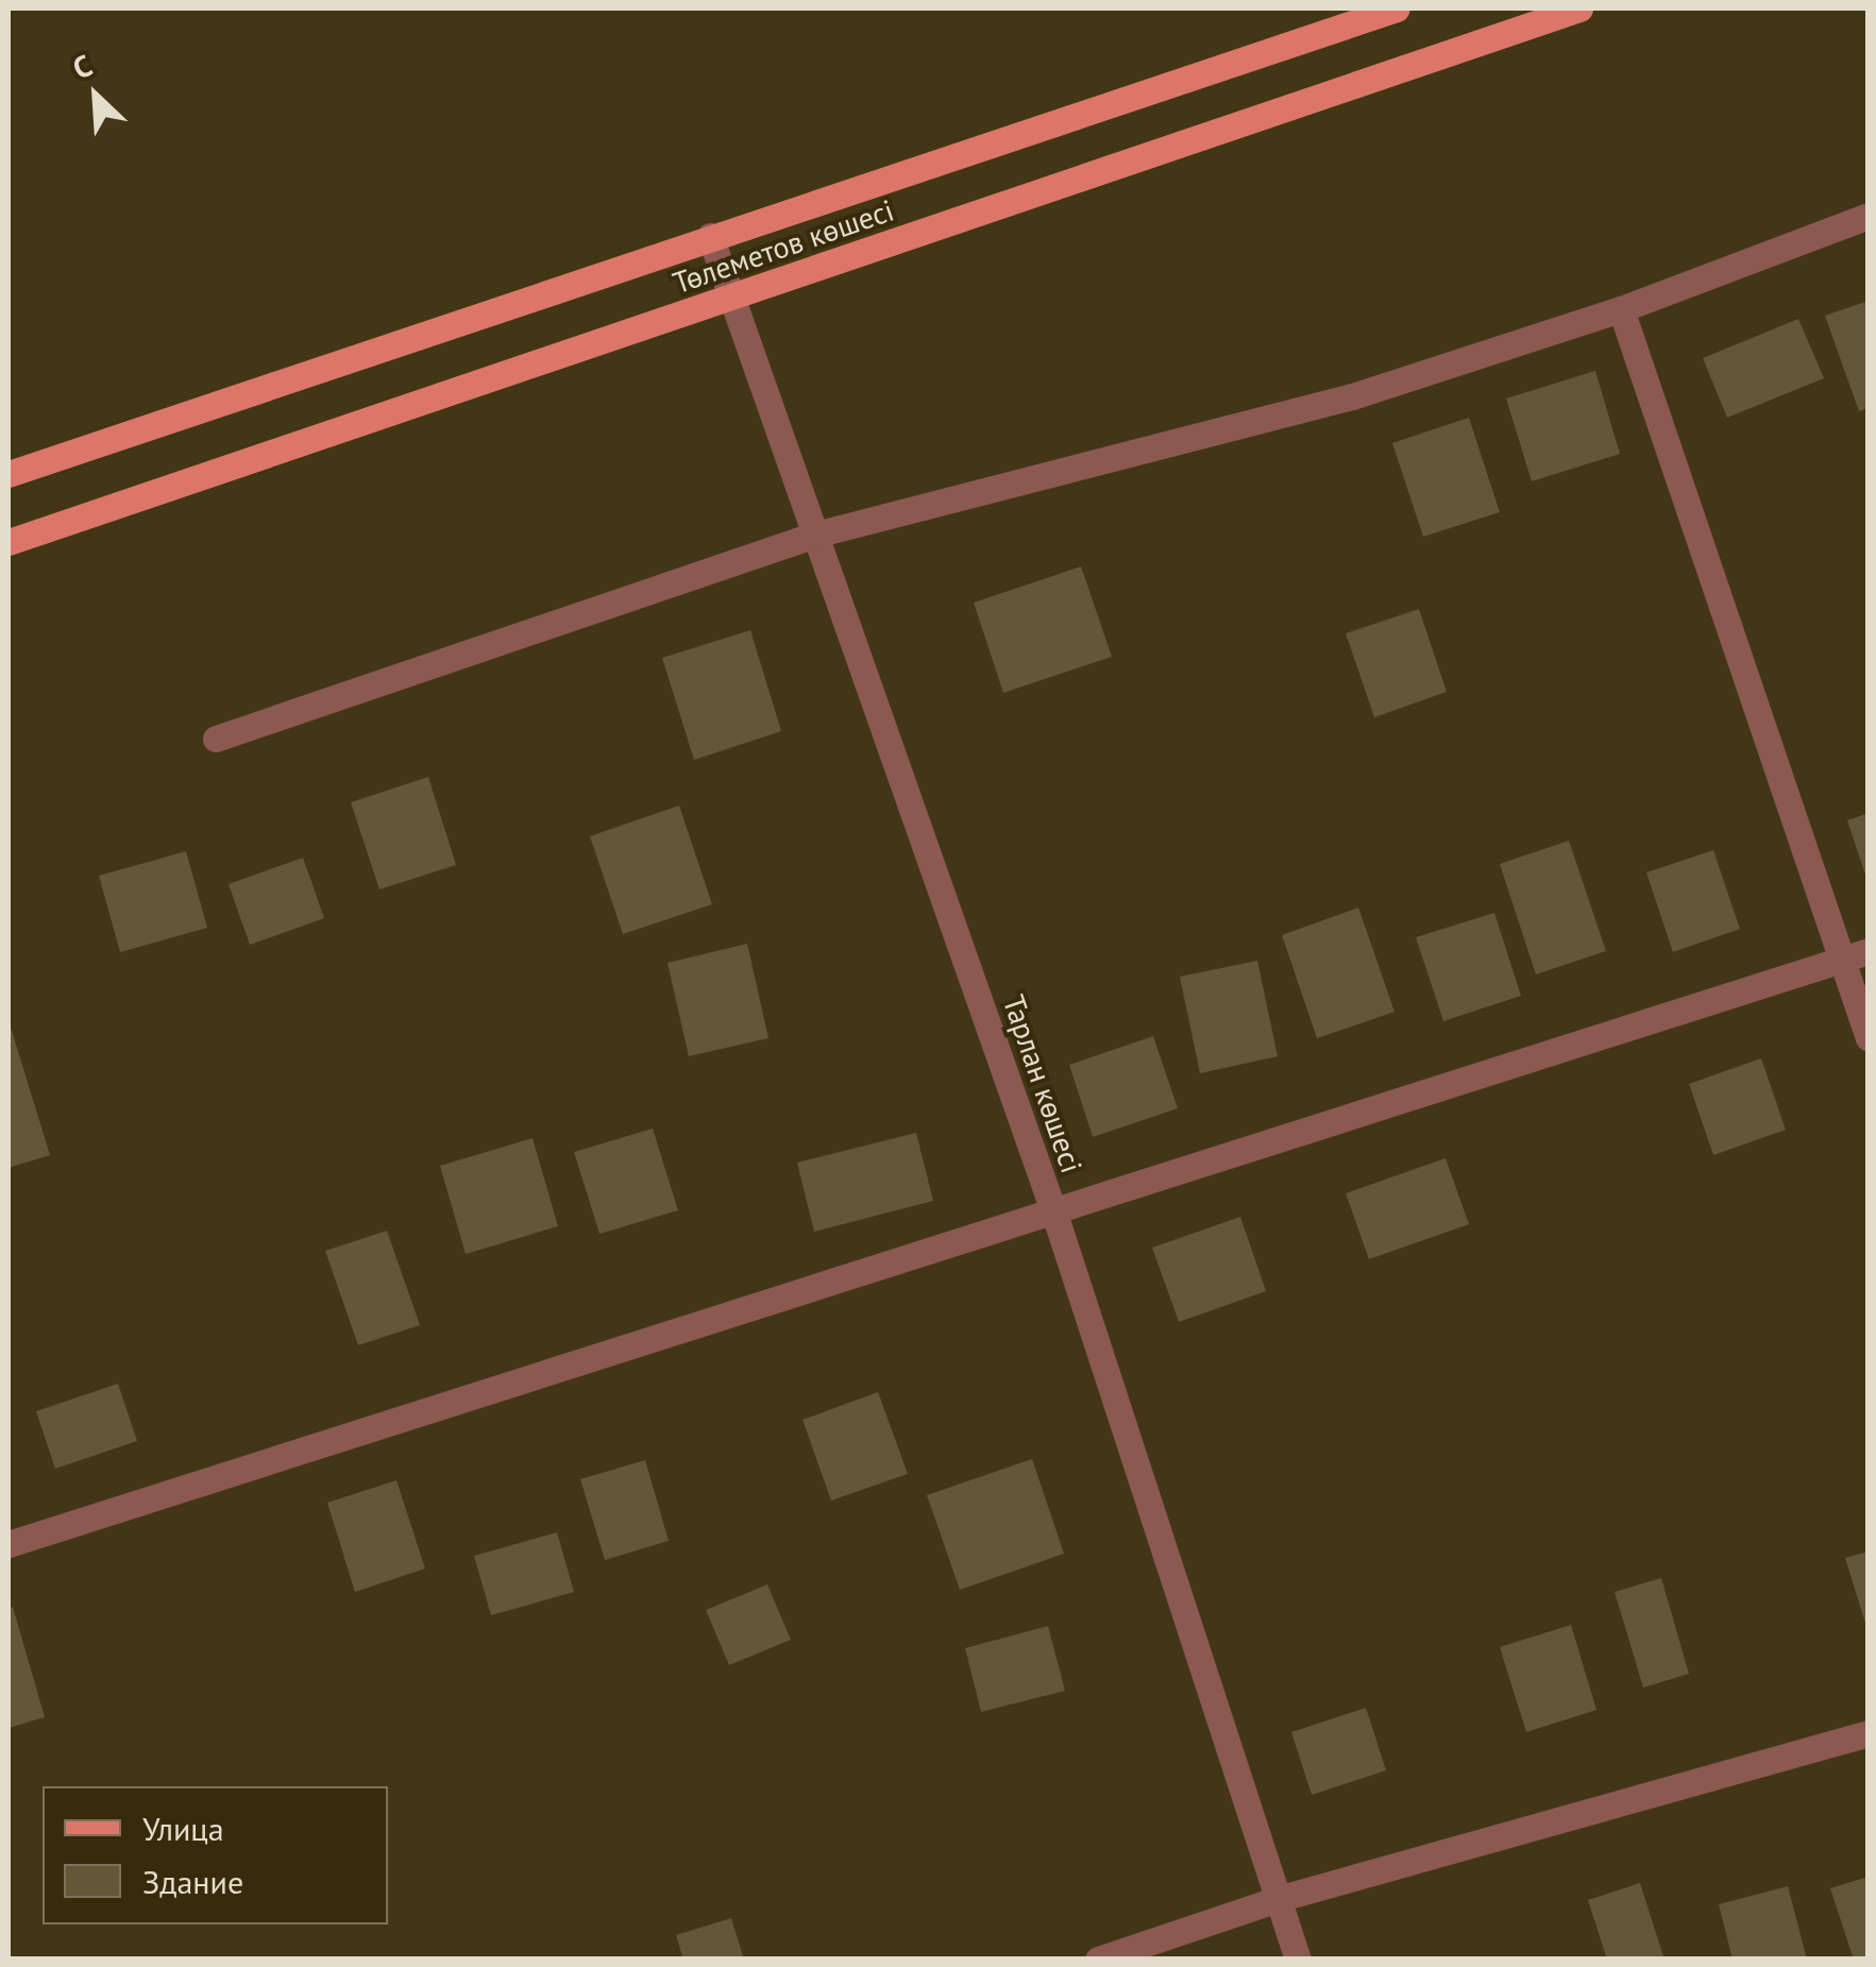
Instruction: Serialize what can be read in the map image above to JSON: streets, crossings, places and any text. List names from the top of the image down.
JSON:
{
  "streets": {
    "main road": ["Төлеметов көшесі"],
    "street": ["Тарлан көшесі"]
  },
  "crossings": [
    ["Төлеметов көшесі", "Тарлан көшесі"]
  ],
  "legend": ["Улица", "Здание"],
  "north": "top left"
}
